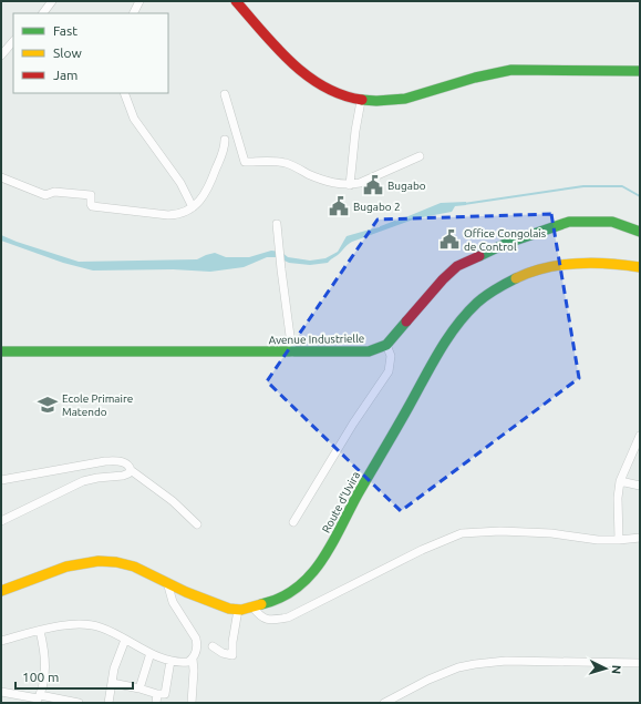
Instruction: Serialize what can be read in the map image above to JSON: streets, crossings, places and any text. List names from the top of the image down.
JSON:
{
  "streets": {
    "main road": ["Avenue Industrielle", "Route d'Uvira"]
  },
  "places": {
    "public building": ["Bugabo", "Bugabo 2", "Office Congolais de Control"],
    "school or university": ["Ecole Primaire Matendo"]
  },
  "legend": ["Fast", "Slow", "Jam"],
  "scale_bar": "100 m",
  "north": "right"
}
